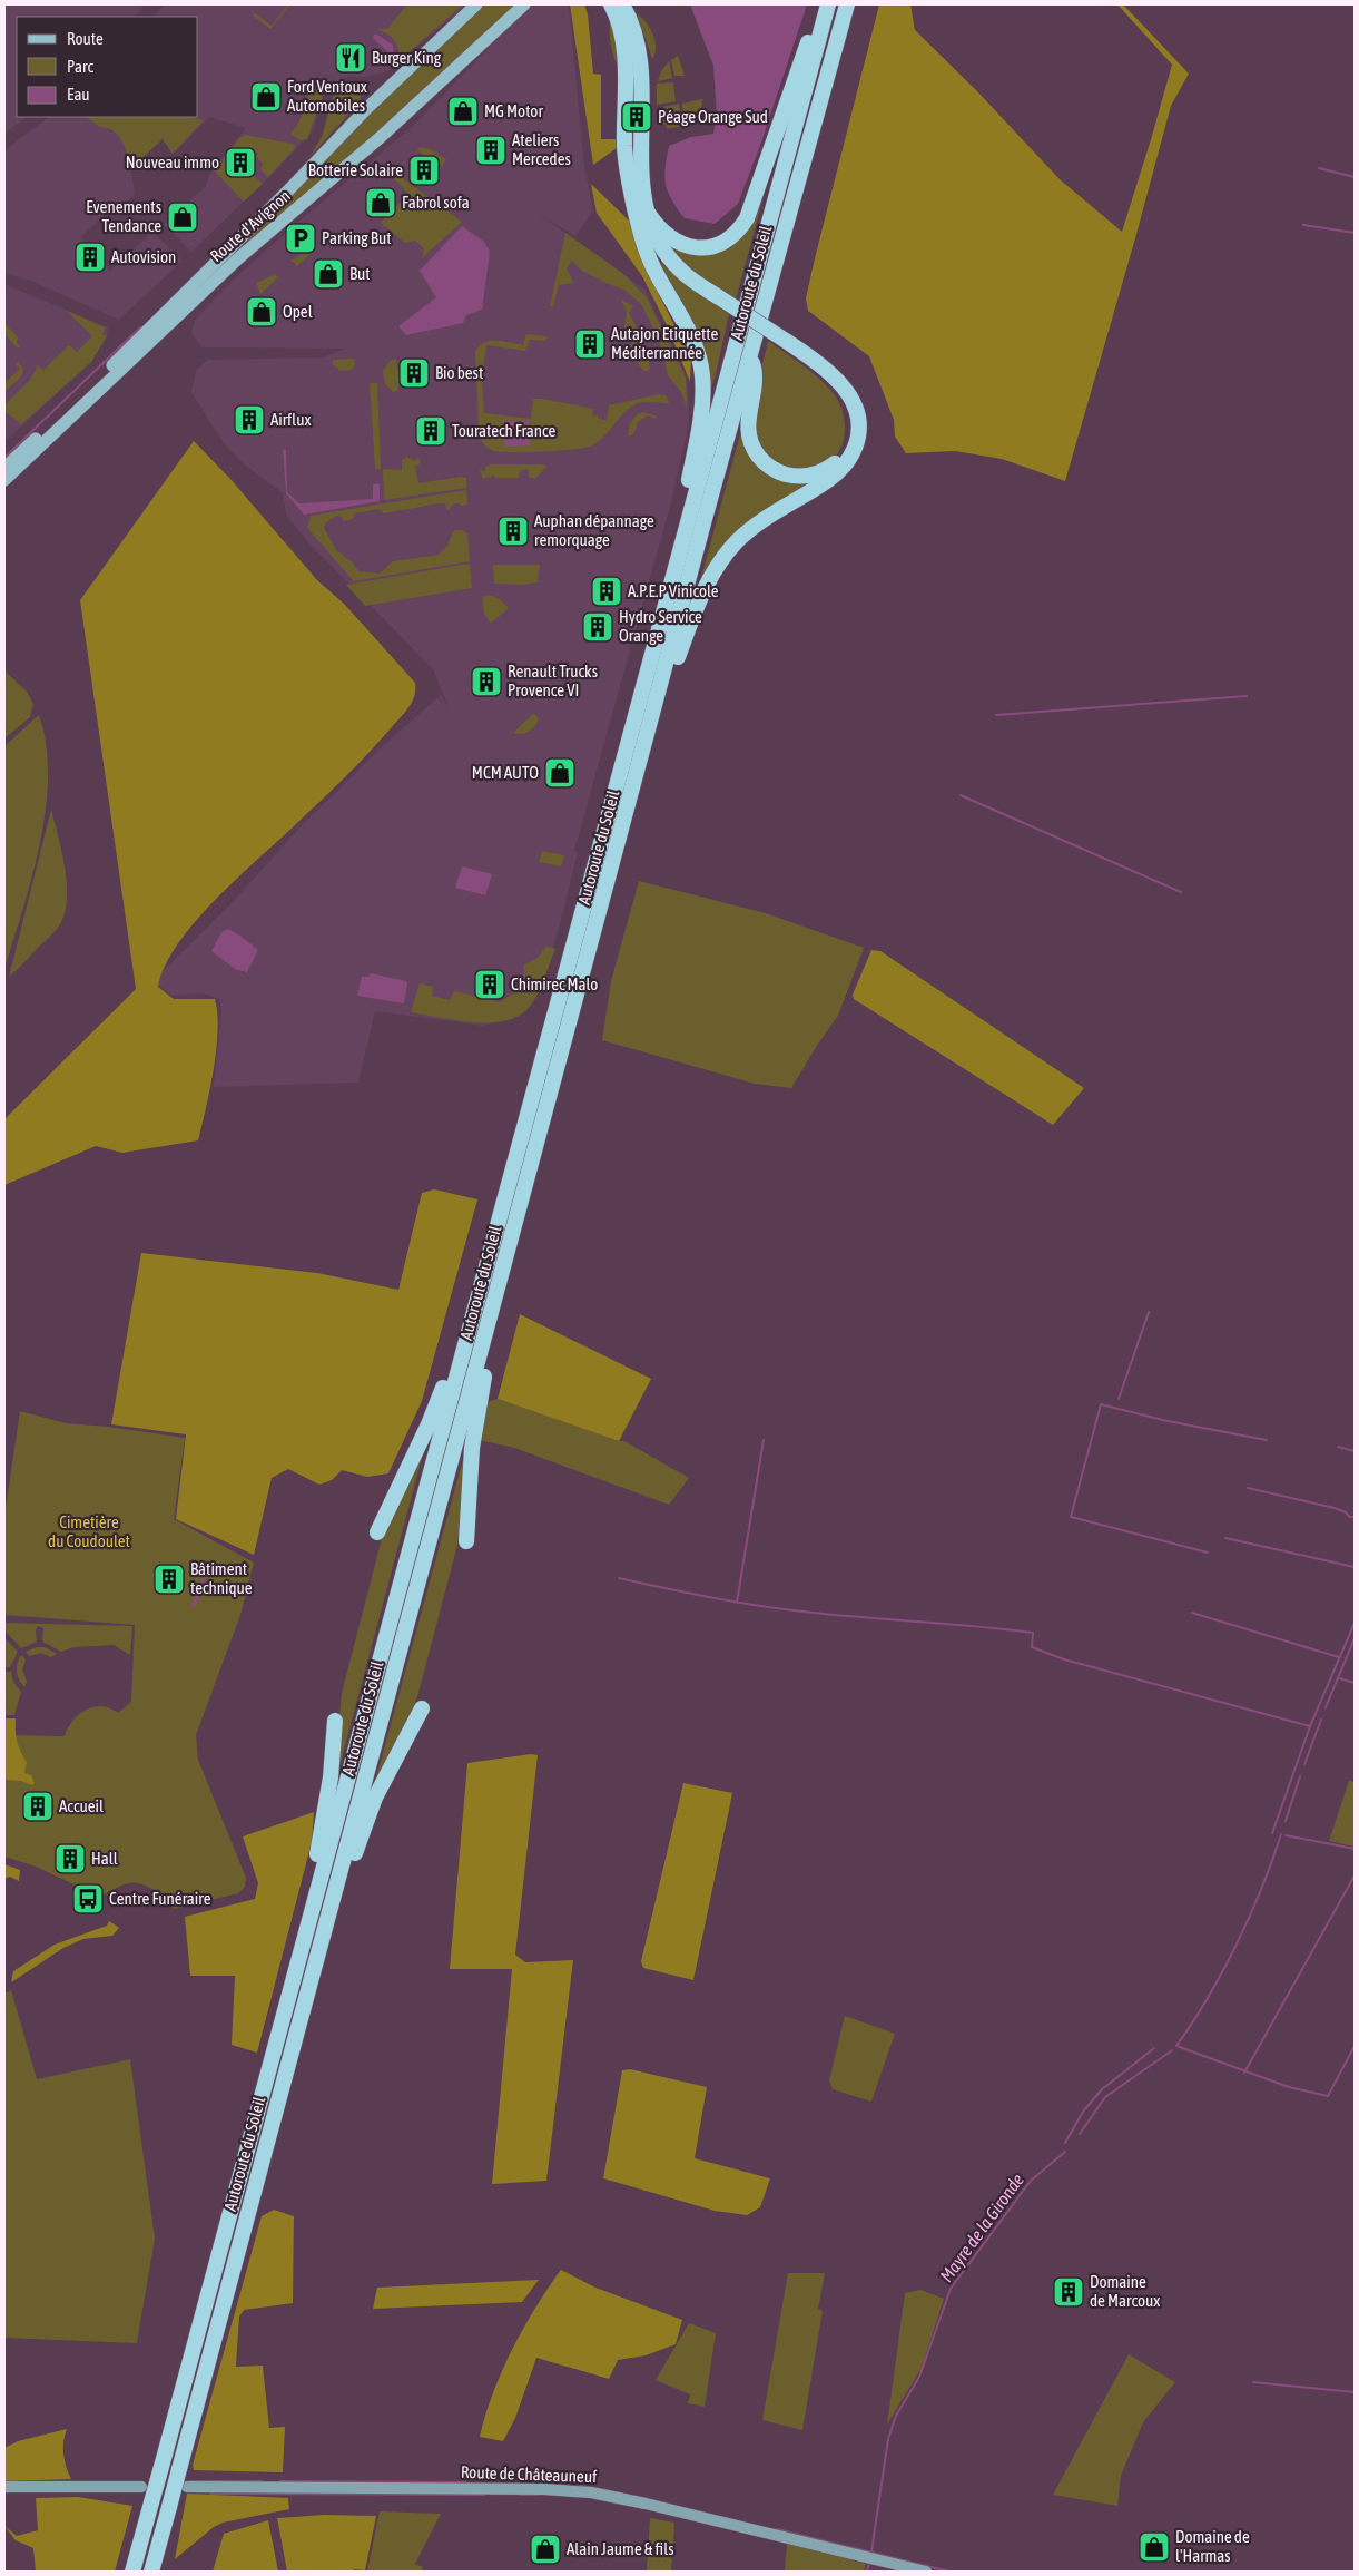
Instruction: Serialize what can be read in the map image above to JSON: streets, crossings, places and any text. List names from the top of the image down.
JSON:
{
  "streets": {
    "highway": ["Autoroute du Soleil"],
    "main road": ["Route d'Avignon", "Route de Châteauneuf"]
  },
  "water": ["Mayre de la Gironde"],
  "parks": ["Cimetière du Coudoulet"],
  "places": {
    "restaurant": ["Burger King"],
    "shop": [
      "Ford Ventoux Automobiles",
      "MG Motor",
      "Fabrol sofa",
      "Evenements Tendance",
      "But",
      "Opel",
      "MCM AUTO",
      "Domaine de l'Harmas",
      "Alain Jaume & fils"
    ],
    "building": [
      "Péage Orange Sud",
      "Ateliers Mercedes",
      "Nouveau immo",
      "Botterie Solaire",
      "Autovision",
      "Autajon Etiquette Méditerrannée",
      "Bio best",
      "Airflux",
      "Touratech France",
      "Auphan dépannage remorquage",
      "A.P.E.P Vinicole",
      "Hydro Service Orange",
      "Renault Trucks Provence VI",
      "Chimirec Malo",
      "Bâtiment technique",
      "Accueil",
      "Hall",
      "Domaine de Marcoux"
    ],
    "parking": ["Parking But"],
    "bus stop": ["Centre Funéraire"]
  },
  "legend": ["Route", "Parc", "Eau"]
}
